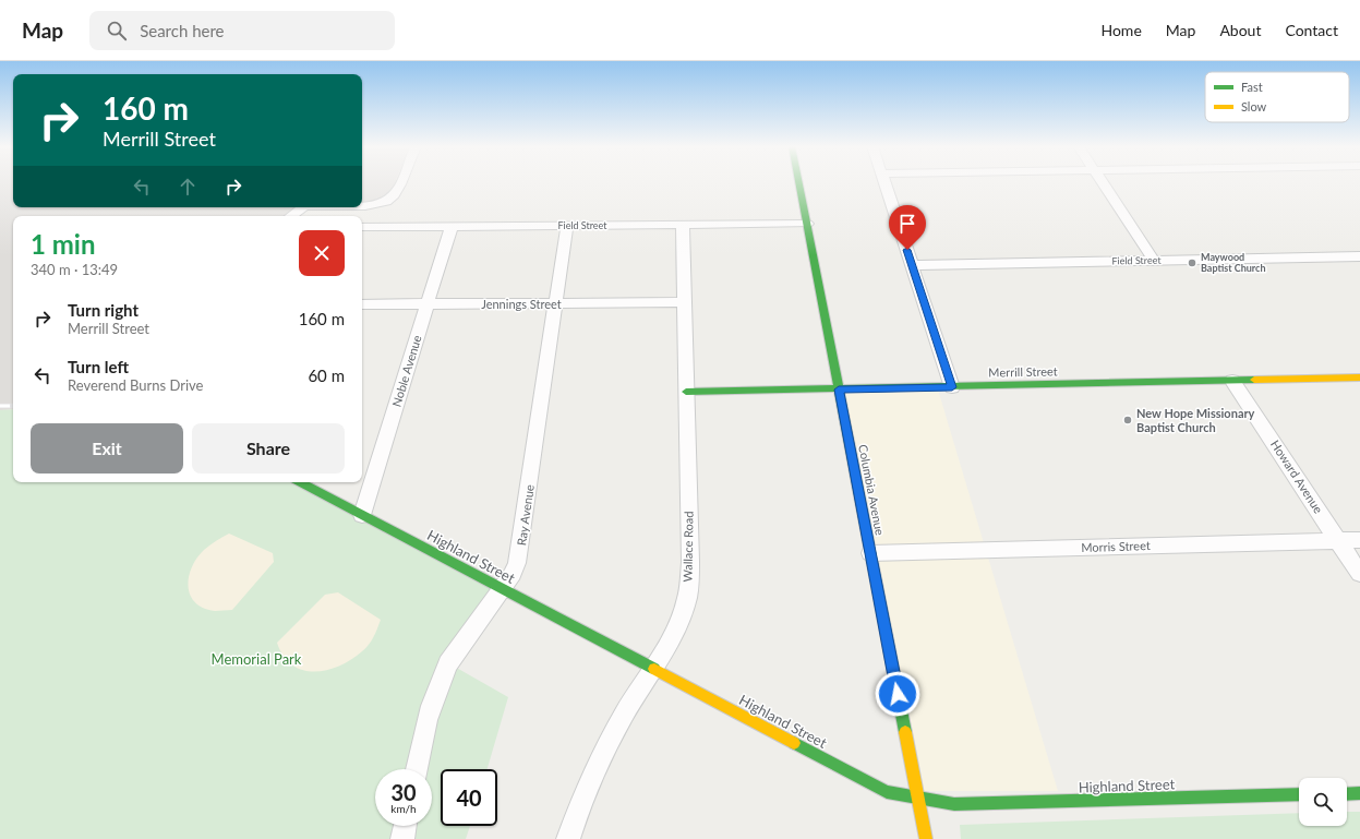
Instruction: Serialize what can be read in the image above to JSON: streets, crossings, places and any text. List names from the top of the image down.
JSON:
{
  "streets": {
    "street": [
      "Field Street",
      "Jennings Street",
      "Noble Avenue",
      "Merrill Street",
      "Howard Avenue",
      "Columbia Avenue",
      "Ray Avenue",
      "Wallace Road",
      "Morris Street",
      "Highland Street"
    ]
  },
  "crossings": [
    ["Field Street", "Noble Avenue"],
    ["Field Street", "Columbia Avenue"],
    ["Field Street", "Ray Avenue"],
    ["Field Street", "Wallace Road"],
    ["Jennings Street", "Noble Avenue"],
    ["Jennings Street", "Ray Avenue"],
    ["Jennings Street", "Wallace Road"],
    ["Noble Avenue", "Highland Street"],
    ["Merrill Street", "Howard Avenue"],
    ["Merrill Street", "Columbia Avenue"],
    ["Merrill Street", "Wallace Road"],
    ["Howard Avenue", "Morris Street"],
    ["Columbia Avenue", "Morris Street"],
    ["Columbia Avenue", "Highland Street"],
    ["Ray Avenue", "Highland Street"],
    ["Wallace Road", "Highland Street"]
  ],
  "parks": ["Memorial Park"],
  "places": ["Maywood Baptist Church", "New Hope Missionary Baptist Church"],
  "legend": ["Fast", "Slow"],
  "page": {
    "header": "Map",
    "search": "Search here",
    "nav": [
      "Home",
      "Map",
      "About",
      "Contact"
    ],
    "turn": ["160 m", "Merrill Street"],
    "heading": ["1 min", "340 m · 13:49"],
    "list": [
      {
        "name": "Turn right",
        "note": "Merrill Street",
        "value": "160 m"
      },
      {
        "name": "Turn left",
        "note": "Reverend Burns Drive",
        "value": "60 m"
      }
    ],
    "buttons": ["Exit", "Share"],
    "speed": "30 km/h",
    "limit": "40"
  }
}
